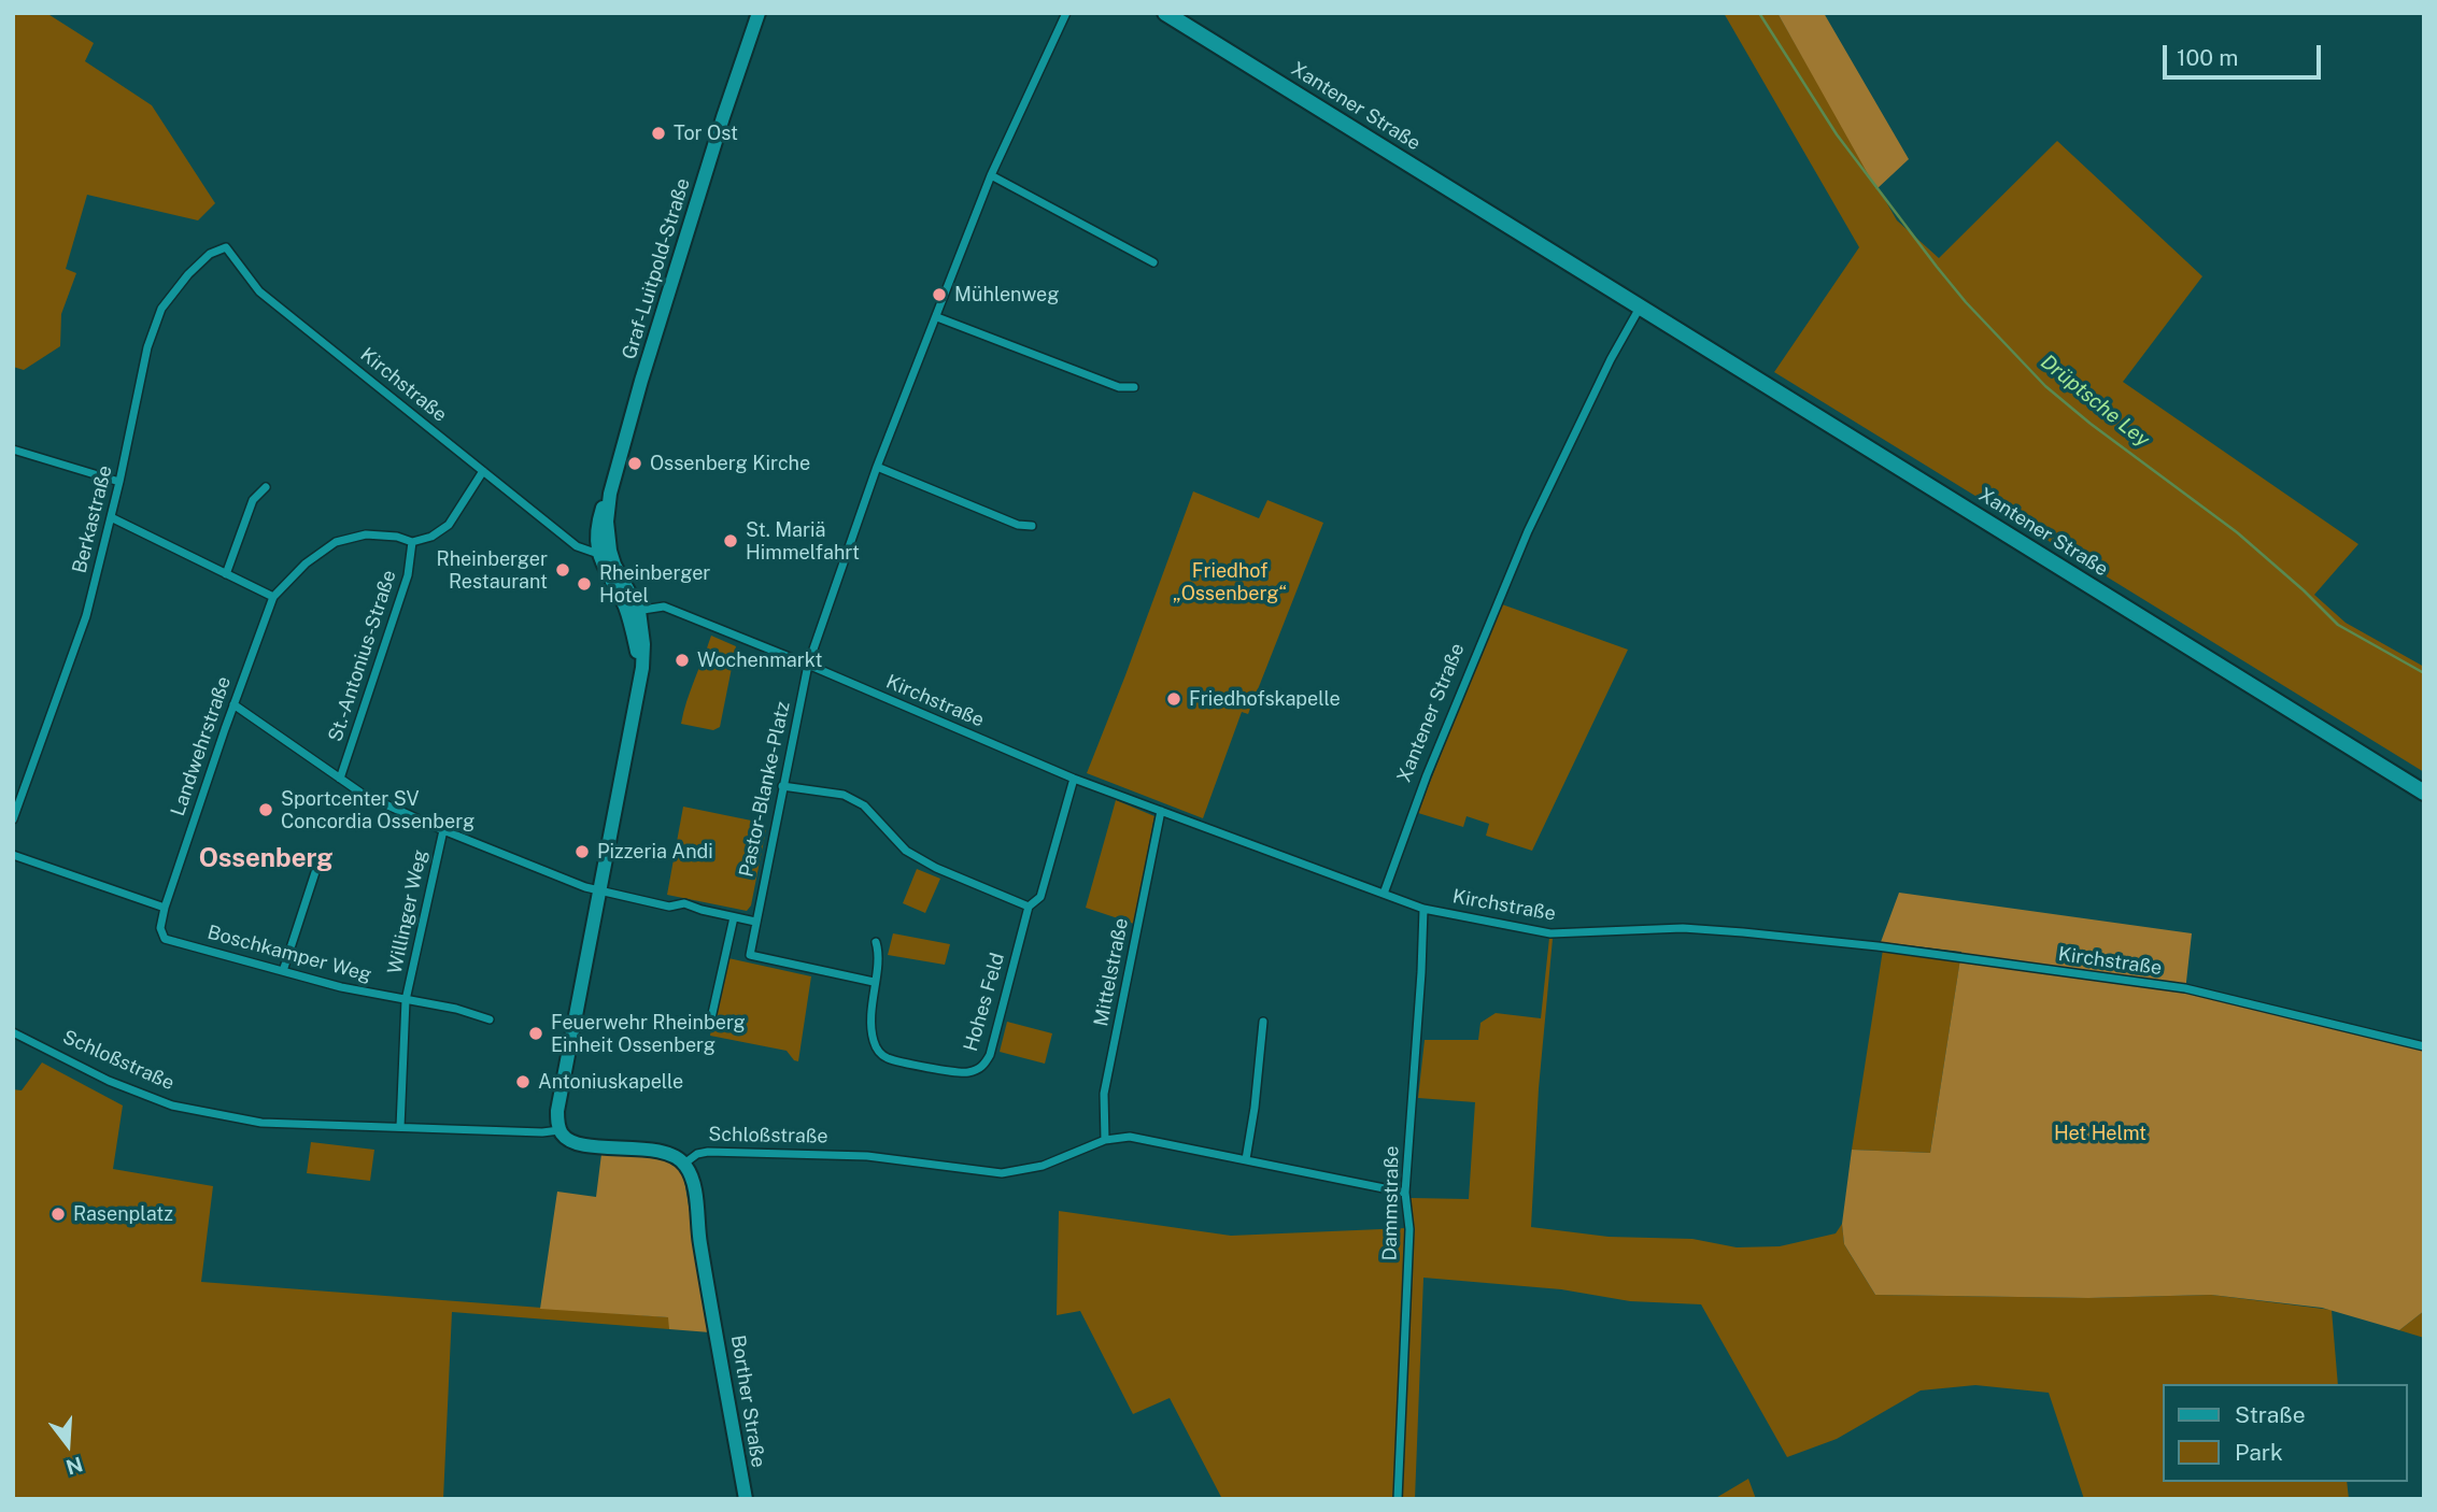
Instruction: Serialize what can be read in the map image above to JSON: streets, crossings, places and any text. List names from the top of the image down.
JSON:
{
  "streets": {
    "main road": ["Xantener Straße"],
    "street": [
      "Graf-Luitpold-Straße",
      "Kirchstraße",
      "Berkastraße",
      "St.-Antonius-Straße",
      "Landwehrstraße",
      "Pastor-Blanke-Platz",
      "Willinger Weg",
      "Boschkamper Weg",
      "Mittelstraße",
      "Hohes Feld",
      "Schloßstraße",
      "Dammstraße",
      "Borther Straße"
    ]
  },
  "crossings": [
    ["Xantener Straße", "Kirchstraße"],
    ["Graf-Luitpold-Straße", "Kirchstraße"],
    ["Graf-Luitpold-Straße", "Schloßstraße"],
    ["Kirchstraße", "Berkastraße"],
    ["Kirchstraße", "Pastor-Blanke-Platz"],
    ["Kirchstraße", "Mittelstraße"],
    ["Kirchstraße", "Hohes Feld"],
    ["Kirchstraße", "Dammstraße"],
    ["St.-Antonius-Straße", "Landwehrstraße"],
    ["Landwehrstraße", "Boschkamper Weg"],
    ["Pastor-Blanke-Platz", "Hohes Feld"],
    ["Willinger Weg", "Boschkamper Weg"],
    ["Willinger Weg", "Schloßstraße"],
    ["Mittelstraße", "Schloßstraße"],
    ["Schloßstraße", "Dammstraße"],
    ["Schloßstraße", "Borther Straße"]
  ],
  "districts": ["Ossenberg"],
  "water": ["Drüptsche Ley"],
  "parks": ["Friedhof „Ossenberg“", "Het Helmt"],
  "places": [
    "Tor Ost",
    "Mühlenweg",
    "Ossenberg Kirche",
    "St. Mariä Himmelfahrt",
    "Rheinberger Restaurant",
    "Rheinberger Hotel",
    "Wochenmarkt",
    "Friedhofskapelle",
    "Sportcenter SV Concordia Ossenberg",
    "Pizzeria Andi",
    "Feuerwehr Rheinberg Einheit Ossenberg",
    "Antoniuskapelle",
    "Rasenplatz"
  ],
  "legend": ["Straße", "Park"],
  "scale_bar": "100 m",
  "north": "bottom"
}
